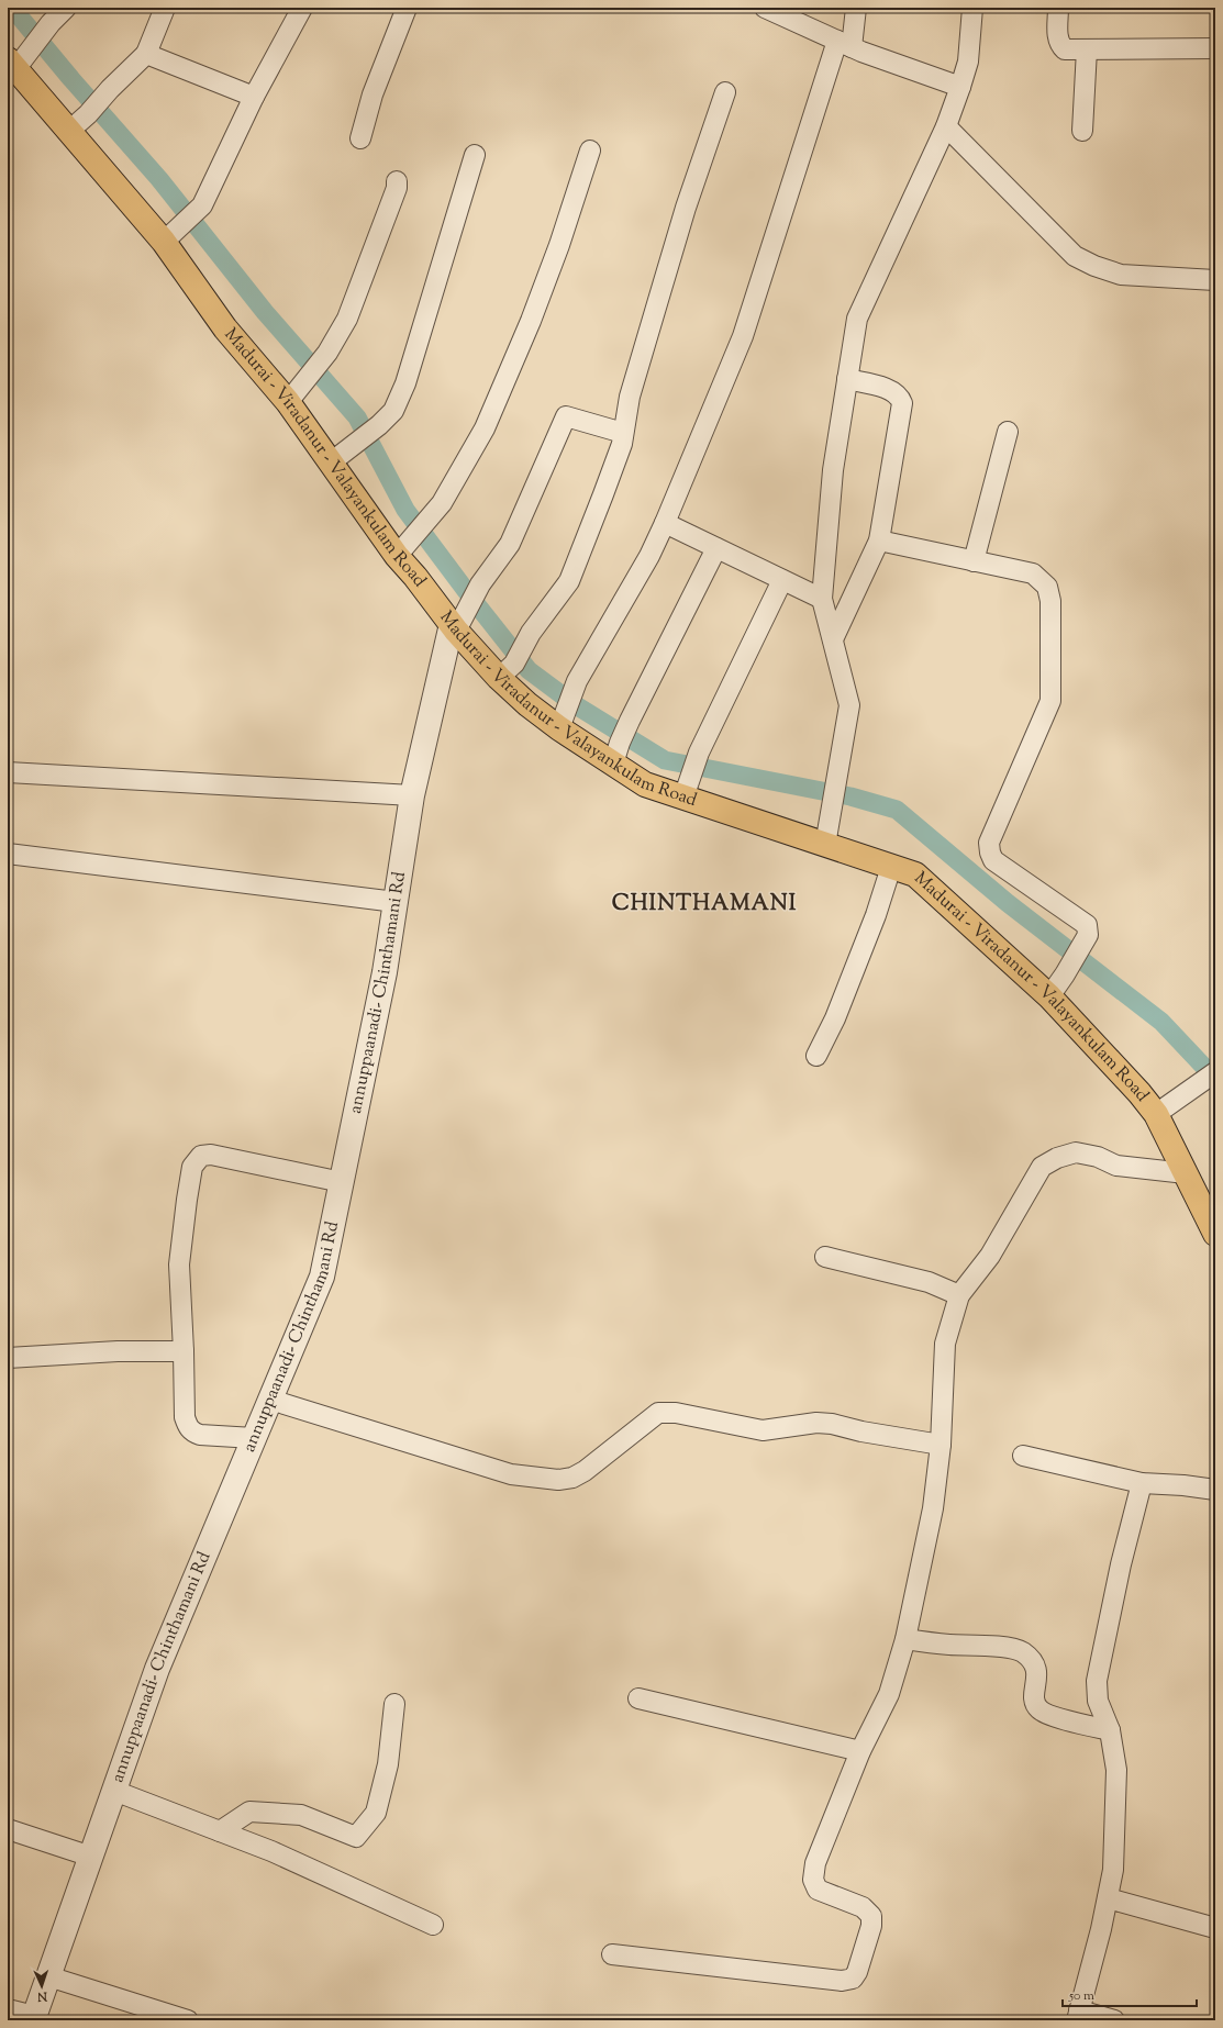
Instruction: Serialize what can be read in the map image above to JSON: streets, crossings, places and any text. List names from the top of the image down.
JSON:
{
  "streets": {
    "main road": ["Madurai - Viradanur - Valayankulam Road"],
    "street": ["annuppaanadi- Chinthamani Rd"]
  },
  "crossings": [
    ["Madurai - Viradanur - Valayankulam Road", "annuppaanadi- Chinthamani Rd"]
  ],
  "districts": ["CHINTHAMANI"],
  "scale_bar": "50 m",
  "north": "bottom"
}
